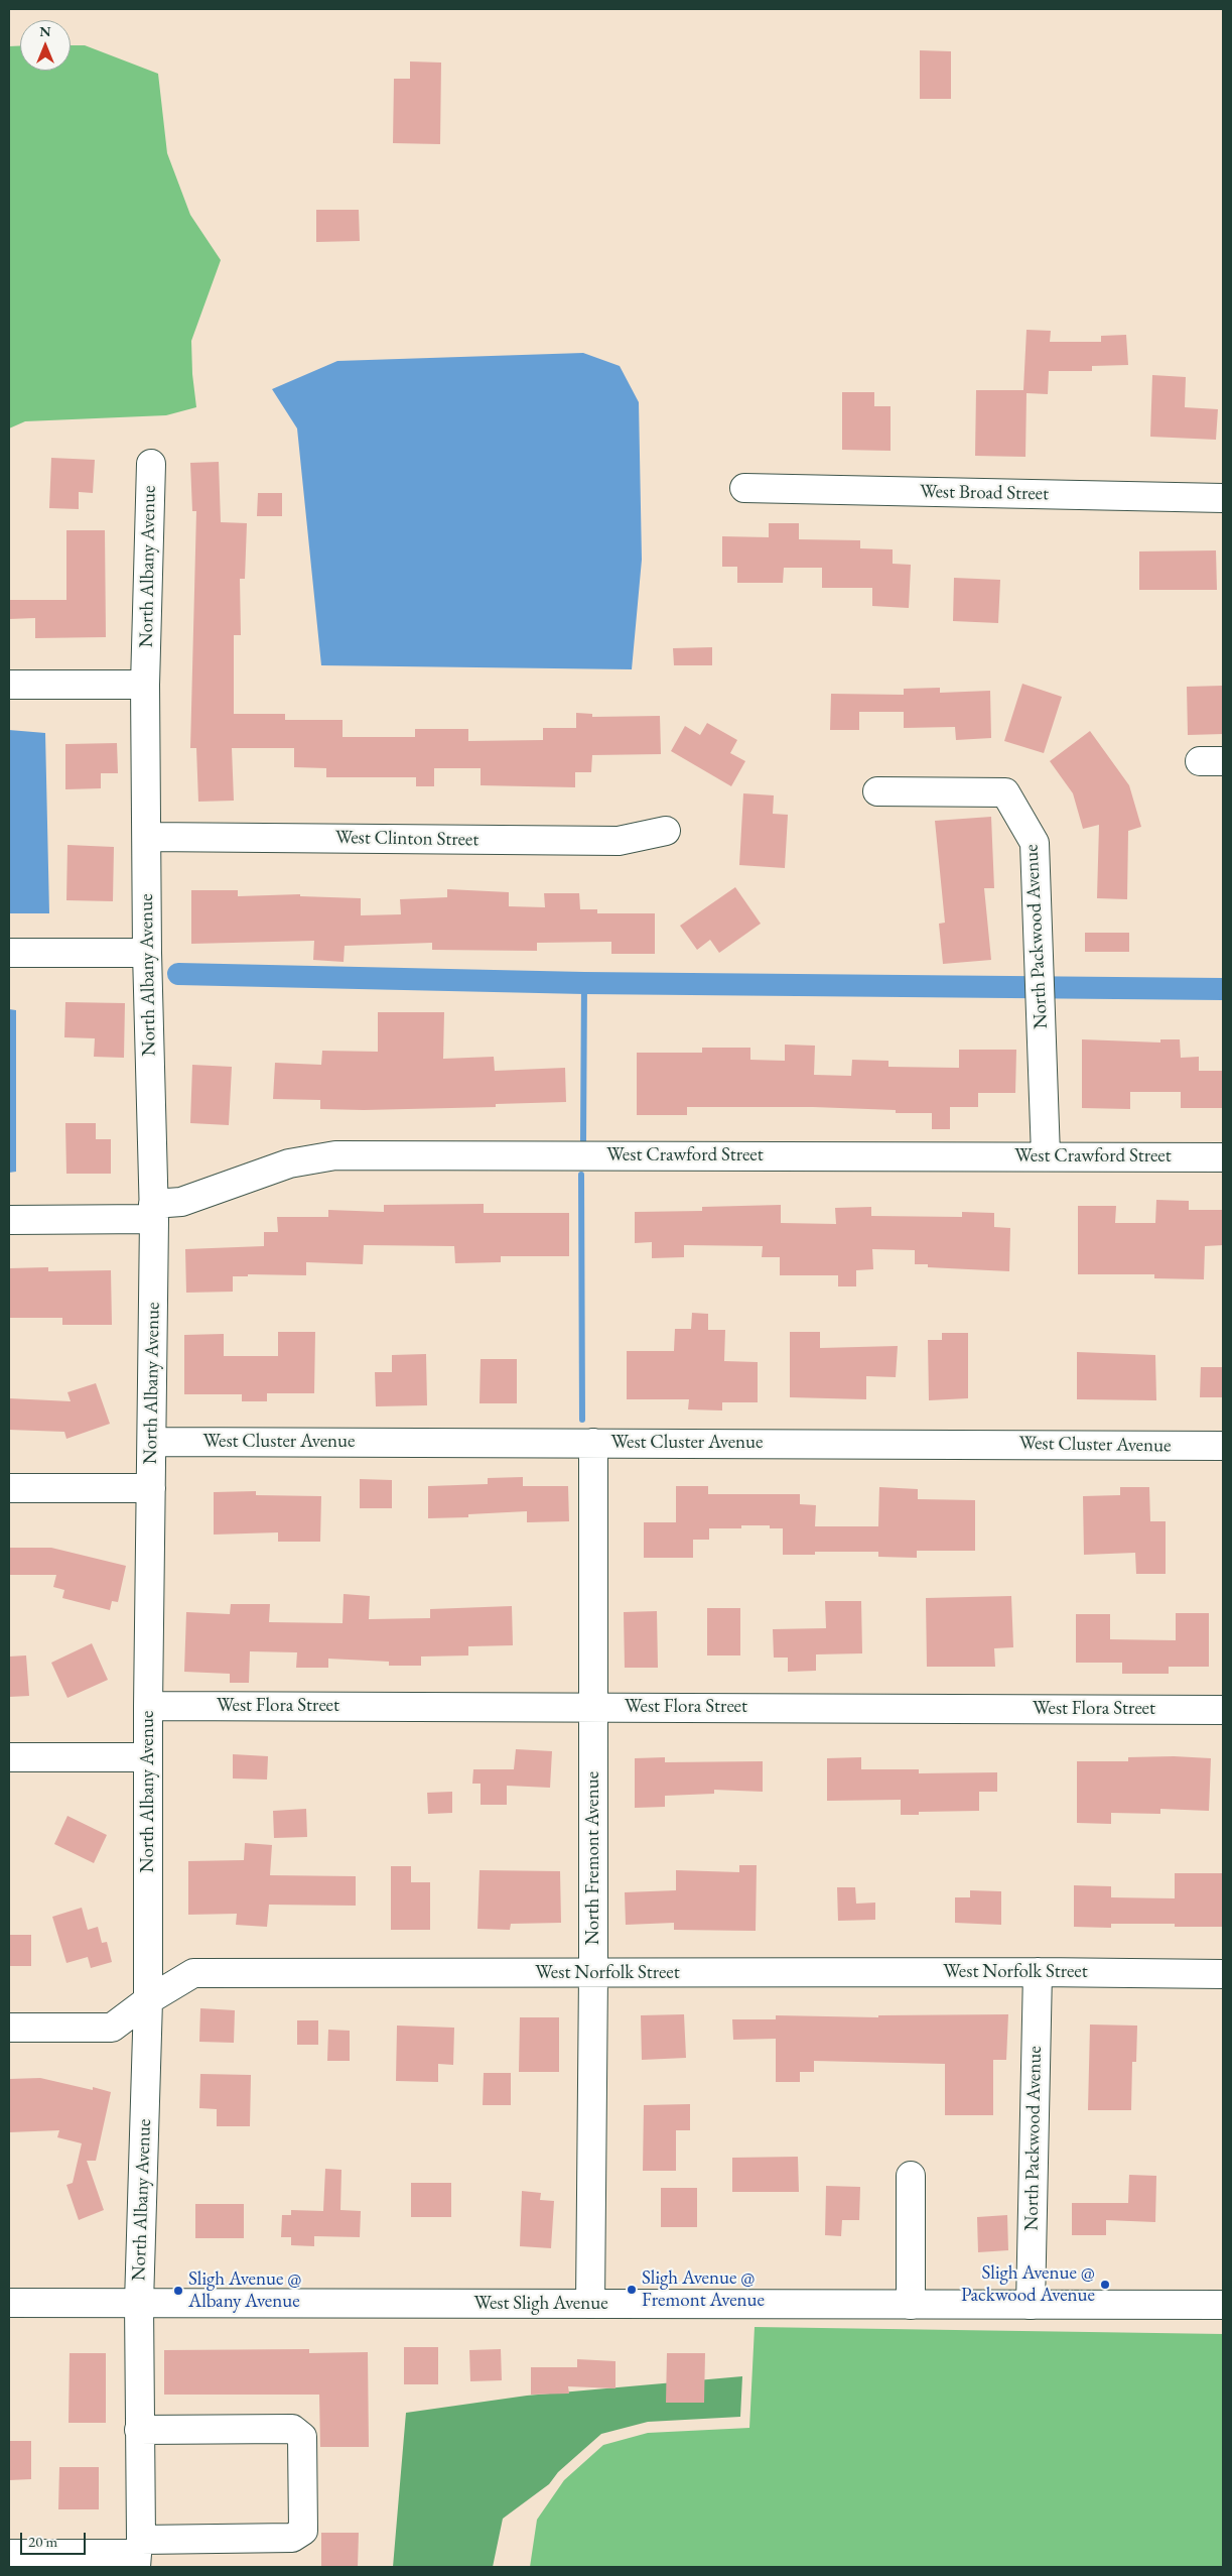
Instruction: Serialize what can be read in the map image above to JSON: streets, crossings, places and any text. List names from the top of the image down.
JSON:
{
  "streets": {
    "street": [
      "West Broad Street",
      "North Albany Avenue",
      "West Clinton Street",
      "North Packwood Avenue",
      "West Crawford Street",
      "West Cluster Avenue",
      "West Flora Street",
      "North Fremont Avenue",
      "West Norfolk Street",
      "West Sligh Avenue"
    ]
  },
  "crossings": [
    ["North Albany Avenue", "West Clinton Street"],
    ["North Albany Avenue", "West Crawford Street"],
    ["North Albany Avenue", "West Cluster Avenue"],
    ["North Albany Avenue", "West Flora Street"],
    ["North Albany Avenue", "West Norfolk Street"],
    ["North Albany Avenue", "West Sligh Avenue"],
    ["North Packwood Avenue", "West Crawford Street"],
    ["North Packwood Avenue", "West Norfolk Street"],
    ["North Packwood Avenue", "West Sligh Avenue"],
    ["West Cluster Avenue", "North Fremont Avenue"],
    ["West Flora Street", "North Fremont Avenue"],
    ["North Fremont Avenue", "West Norfolk Street"],
    ["North Fremont Avenue", "West Sligh Avenue"]
  ],
  "places": ["Sligh Avenue @ Packwood Avenue", "Sligh Avenue @ Fremont Avenue", "Sligh Avenue @ Albany Avenue"],
  "scale_bar": "20 m",
  "north": "top"
}
